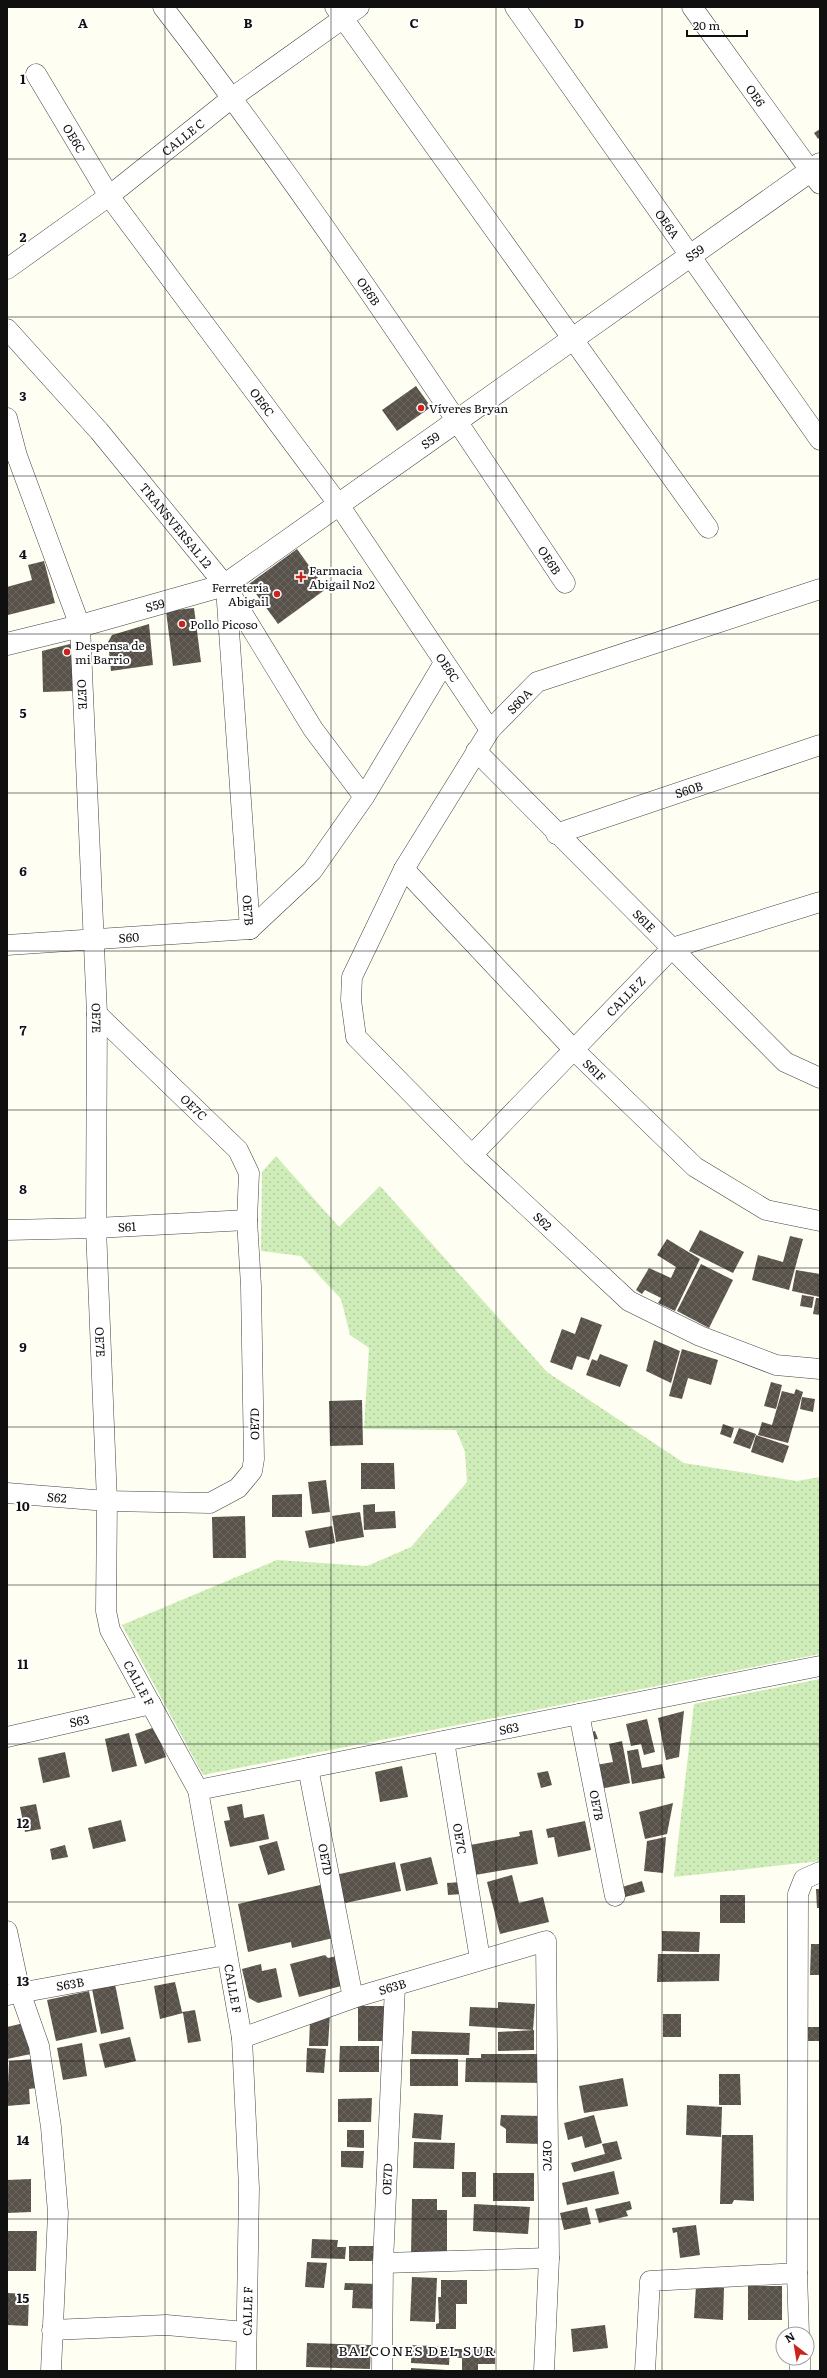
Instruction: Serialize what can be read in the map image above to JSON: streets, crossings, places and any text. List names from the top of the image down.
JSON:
{
  "streets": {
    "street": [
      "OE6",
      "CALLE C",
      "OE6C",
      "OE6A",
      "S59",
      "OE6B",
      "TRANSVERSAL 12",
      "OE7E",
      "S60A",
      "S60B",
      "OE7B",
      "S61E",
      "S60",
      "CALLE Z",
      "S61F",
      "OE7C",
      "S62",
      "S61",
      "OE7D",
      "CALLE F",
      "S63",
      "S63B"
    ]
  },
  "crossings": [
    ["OE6", "S59"],
    ["CALLE C", "OE6C"],
    ["CALLE C", "OE6B"],
    ["OE6C", "S59"],
    ["OE6C", "S60A"],
    ["OE6C", "OE7B"],
    ["OE6A", "S59"],
    ["S59", "OE6B"],
    ["S59", "TRANSVERSAL 12"],
    ["S59", "OE7E"],
    ["S59", "OE7B"],
    ["TRANSVERSAL 12", "OE7B"],
    ["OE7E", "S60"],
    ["OE7E", "OE7C"],
    ["OE7E", "S62"],
    ["OE7E", "S61"],
    ["OE7E", "OE7D"],
    ["OE7E", "CALLE F"],
    ["S60A", "S61E"],
    ["S60A", "S61F"],
    ["S60A", "S62"],
    ["S60B", "S61E"],
    ["OE7B", "S60"],
    ["OE7B", "S63"],
    ["S61E", "CALLE Z"],
    ["CALLE Z", "S61F"],
    ["CALLE Z", "S62"],
    ["OE7C", "S61"],
    ["OE7C", "OE7D"],
    ["OE7C", "S63"],
    ["OE7C", "S63B"],
    ["S62", "OE7D"],
    ["S61", "OE7D"],
    ["OE7D", "S63"],
    ["OE7D", "S63B"],
    ["CALLE F", "S63"],
    ["CALLE F", "S63B"]
  ],
  "districts": ["BALCONES DEL SUR"],
  "places": {
    "other": [
      "Víveres Bryan",
      "Ferretería Abigail",
      "Pollo Picoso",
      "Despensa de mi Barrio"
    ],
    "health": ["Farmacia Abigail No2"]
  },
  "scale_bar": "20 m",
  "north": "top left",
  "grid": {
    "columns": [
      "A",
      "B",
      "C",
      "D"
    ],
    "rows": [
      "1",
      "2",
      "3",
      "4",
      "5",
      "6",
      "7",
      "8",
      "9",
      "10",
      "11",
      "12",
      "13",
      "14",
      "15"
    ]
  }
}
